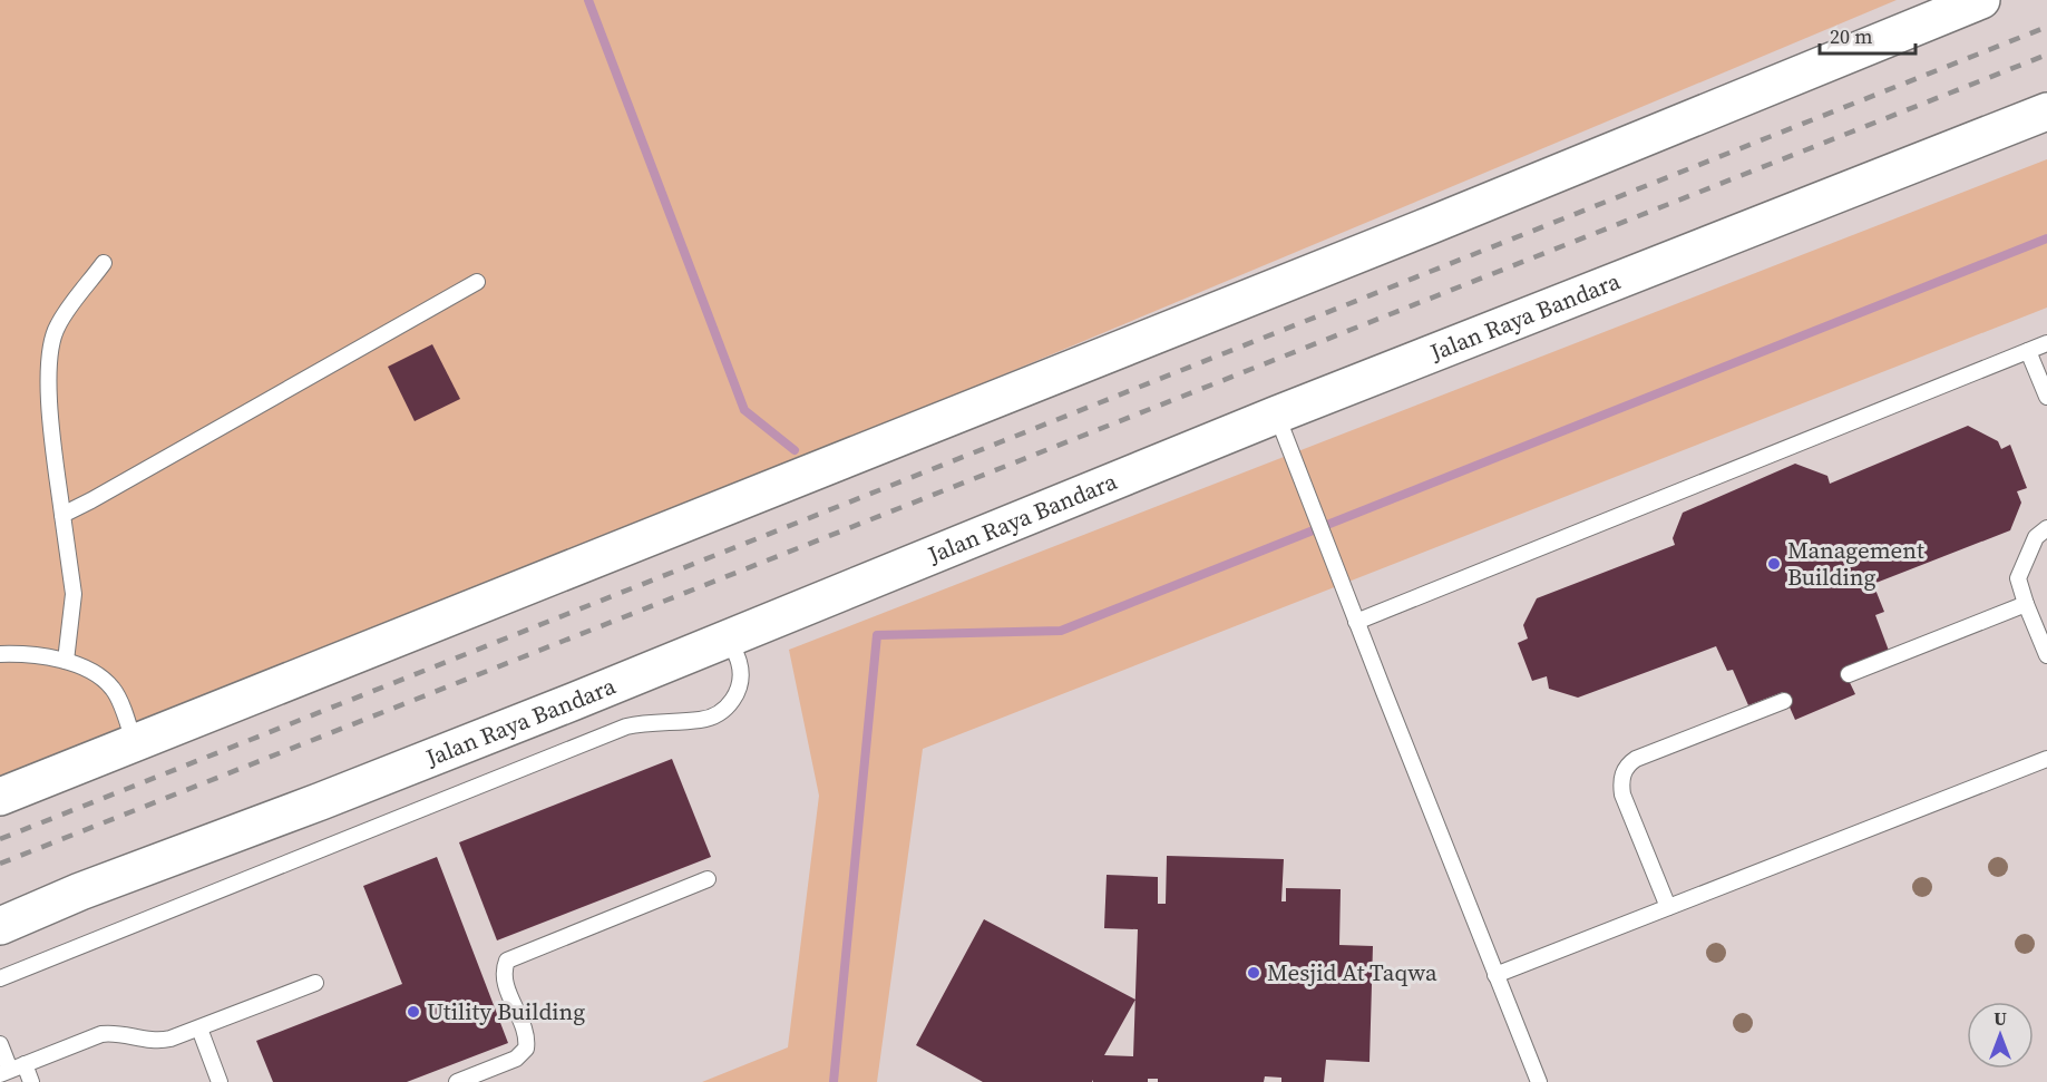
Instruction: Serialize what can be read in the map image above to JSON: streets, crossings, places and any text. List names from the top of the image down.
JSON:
{
  "streets": {
    "street": ["Jalan Raya Bandara"]
  },
  "places": ["Management Building", "Mesjid At Taqwa", "Utility Building"],
  "scale_bar": "20 m",
  "north": "top"
}
